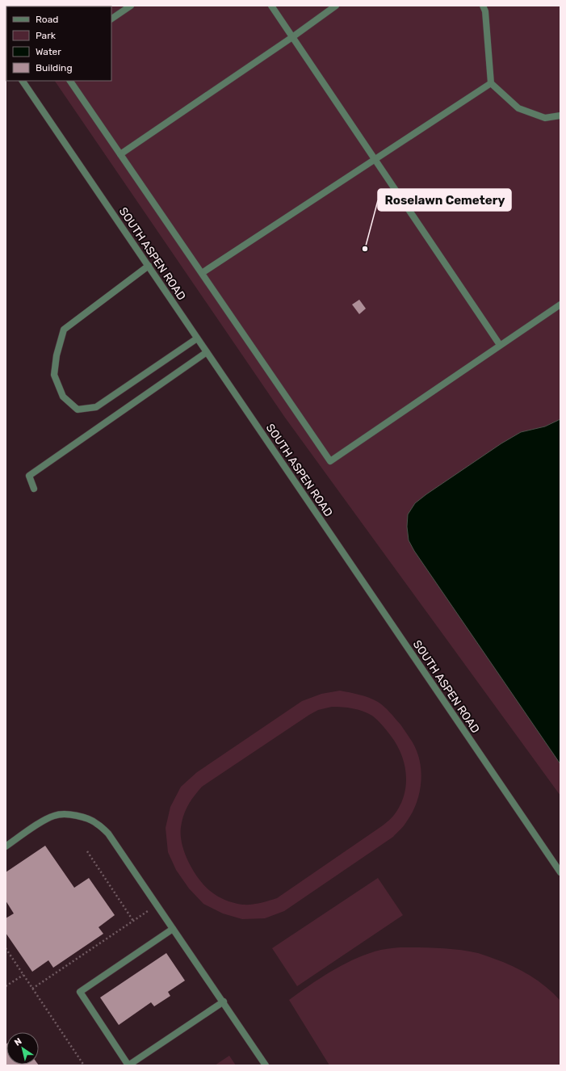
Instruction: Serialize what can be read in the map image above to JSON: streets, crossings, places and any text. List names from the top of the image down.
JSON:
{
  "streets": {
    "street": ["SOUTH ASPEN ROAD"]
  },
  "places": ["Roselawn Cemetery"],
  "legend": [
    "Road",
    "Park",
    "Water",
    "Building"
  ],
  "north": "top left"
}
